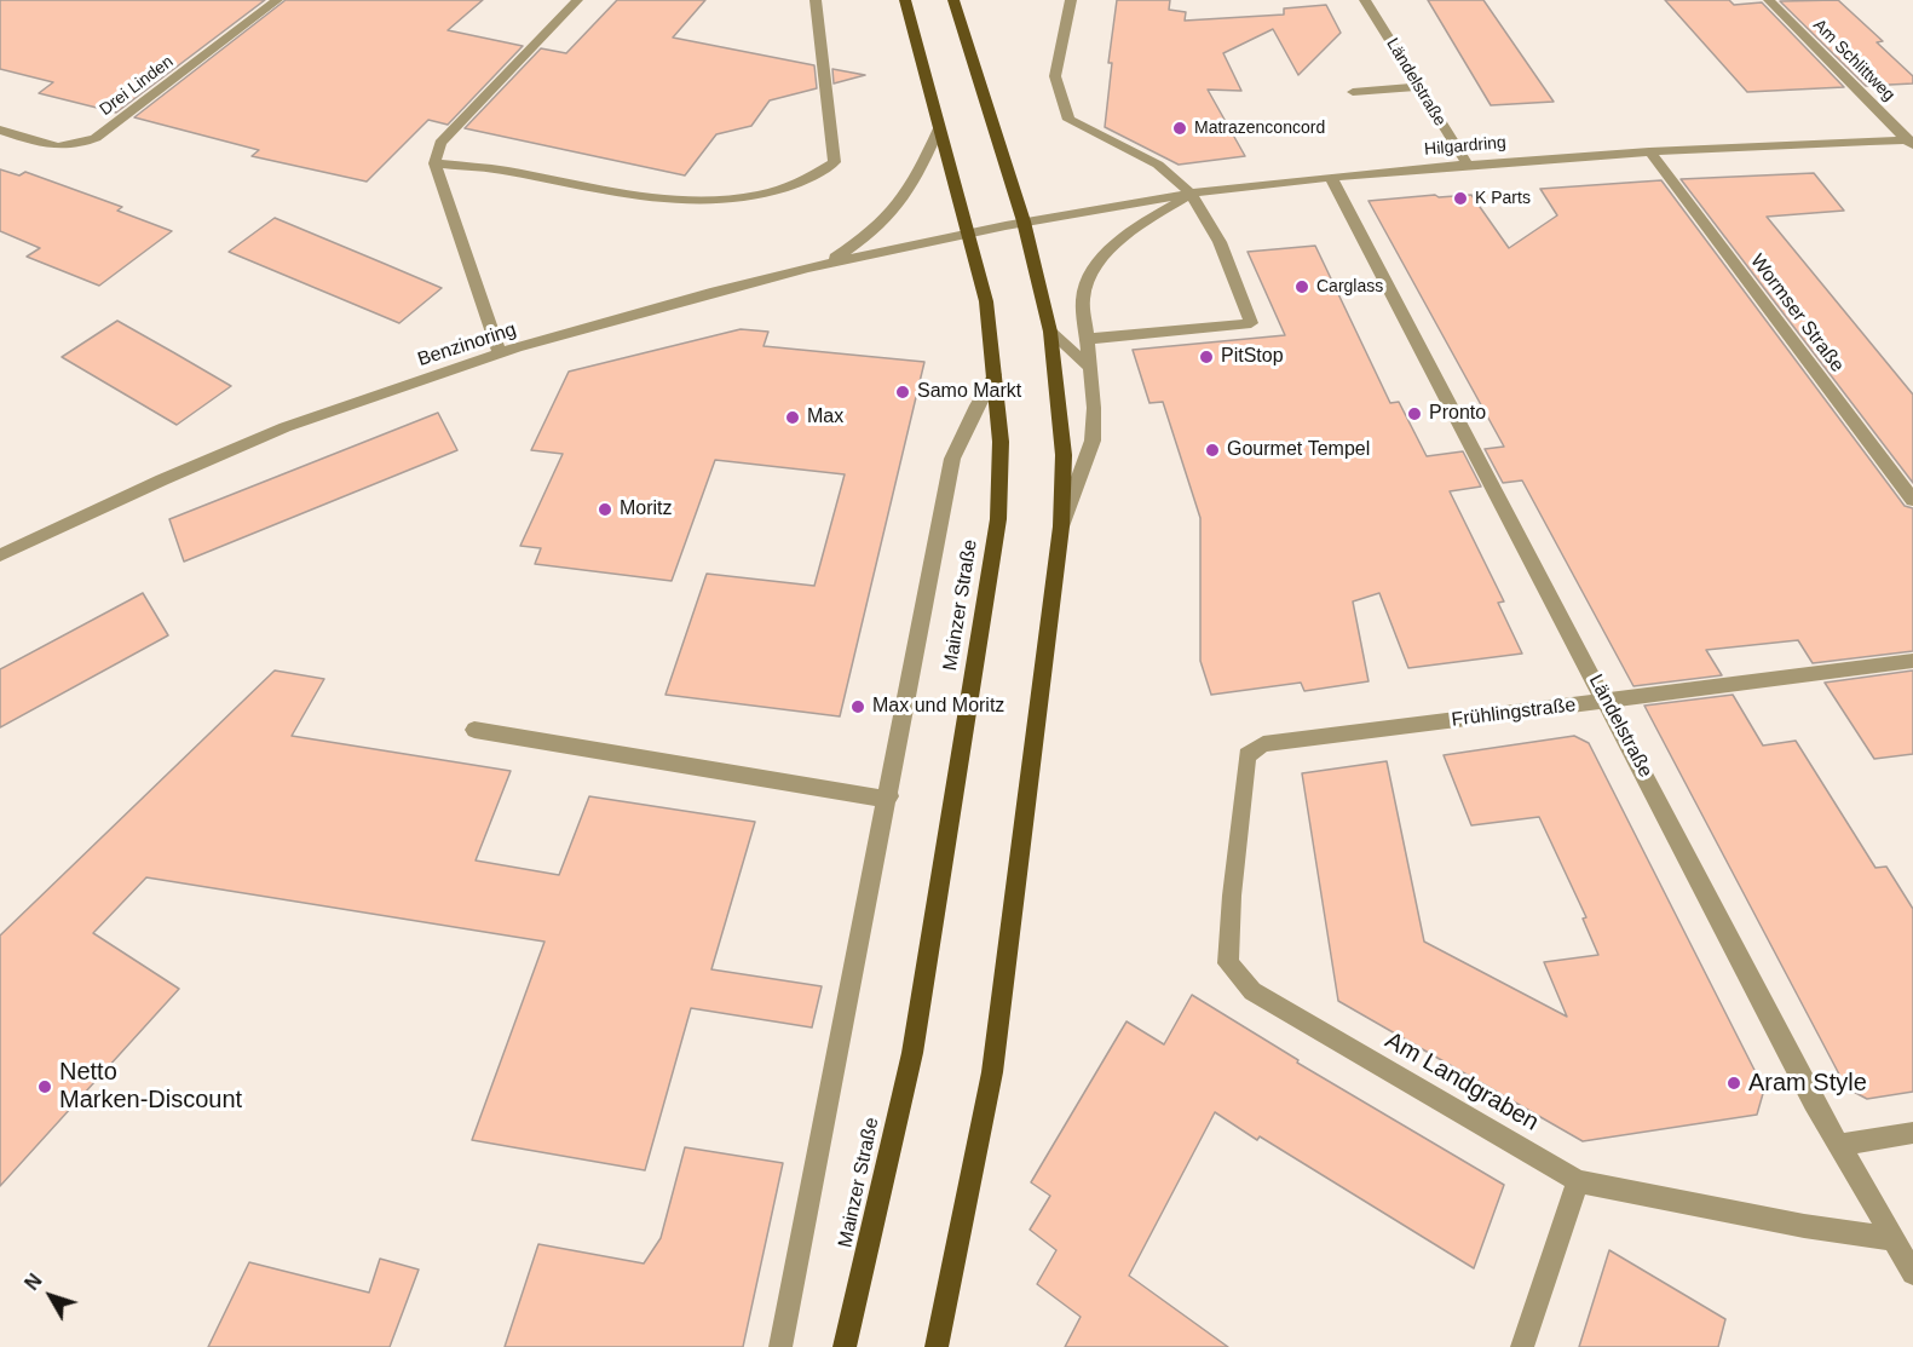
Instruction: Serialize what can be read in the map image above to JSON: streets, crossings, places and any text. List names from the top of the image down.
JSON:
{
  "streets": {
    "main road": ["Mainzer Straße"],
    "street": [
      "Am Schlittweg",
      "Ländelstraße",
      "Drei Linden",
      "Hilgardring",
      "Wormser Straße",
      "Benzinoring",
      "Frühlingstraße",
      "Am Landgraben"
    ]
  },
  "crossings": [
    ["Am Schlittweg", "Hilgardring"],
    ["Ländelstraße", "Hilgardring"],
    ["Ländelstraße", "Frühlingstraße"],
    ["Ländelstraße", "Am Landgraben"],
    ["Hilgardring", "Wormser Straße"],
    ["Hilgardring", "Benzinoring"],
    ["Hilgardring", "Mainzer Straße"],
    ["Benzinoring", "Mainzer Straße"],
    ["Frühlingstraße", "Am Landgraben"]
  ],
  "places": [
    "Matrazenconcord",
    "K Parts",
    "Carglass",
    "PitStop",
    "Samo Markt",
    "Pronto",
    "Max",
    "Gourmet Tempel",
    "Moritz",
    "Max und Moritz",
    "Aram Style",
    "Netto Marken-Discount"
  ],
  "north": "top left"
}
